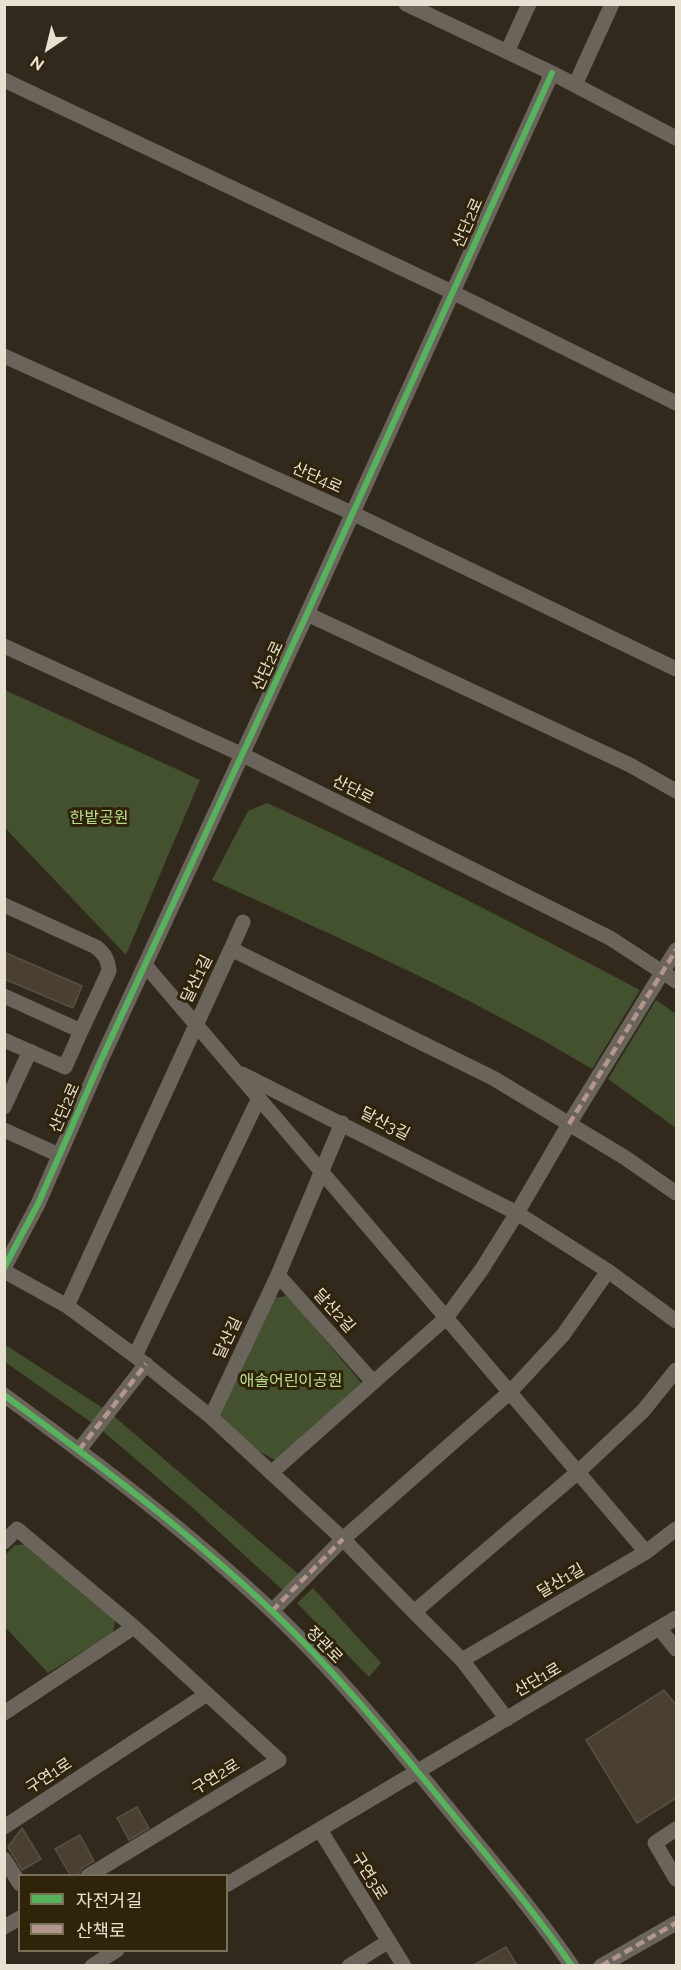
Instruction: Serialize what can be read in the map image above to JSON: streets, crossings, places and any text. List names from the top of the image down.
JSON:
{
  "streets": {
    "street": [
      "산단2로",
      "산단4로",
      "산단로",
      "달산1길",
      "달산3길",
      "달산2길",
      "달산길",
      "정관로",
      "산단1로",
      "구연1로",
      "구연2로",
      "구연3로"
    ]
  },
  "crossings": [
    ["산단2로", "산단4로"],
    ["산단2로", "산단로"],
    ["달산2길", "달산길"],
    ["정관로", "산단1로"],
    ["구연1로", "구연2로"]
  ],
  "parks": ["한밭공원", "애솔어린이공원"],
  "legend": ["자전거길", "산책로"],
  "north": "bottom left"
}
